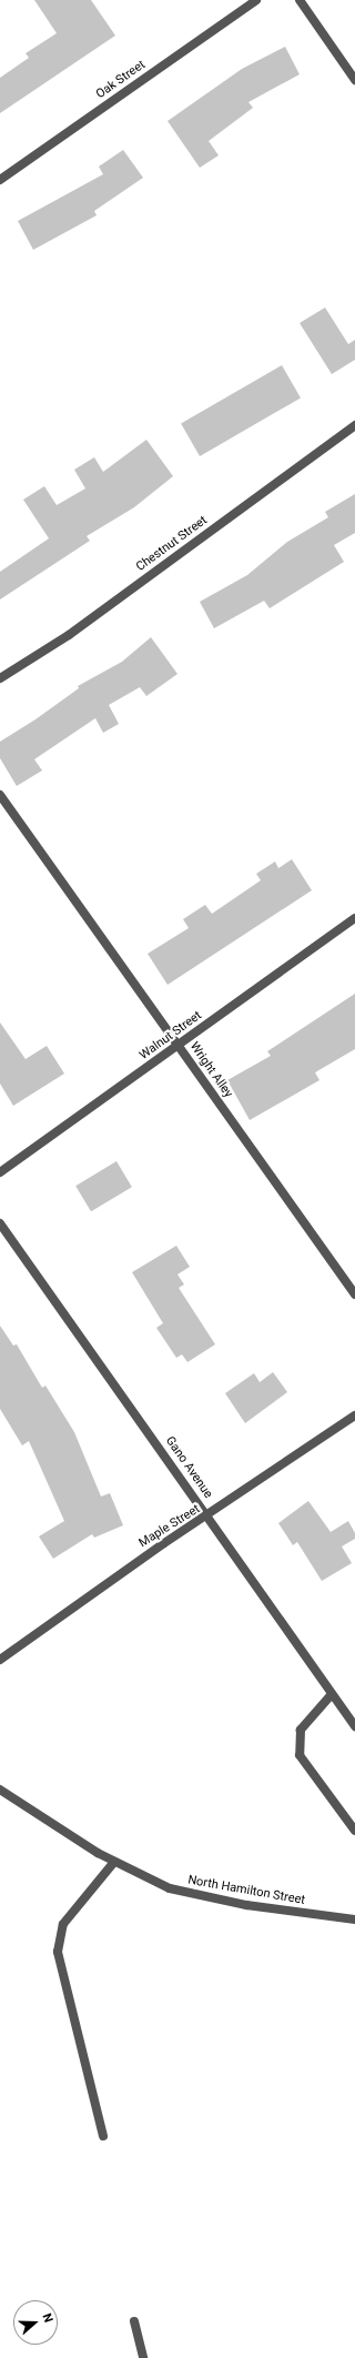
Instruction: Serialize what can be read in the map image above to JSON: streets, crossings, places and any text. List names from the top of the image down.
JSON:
{
  "streets": {
    "street": [
      "Oak Street",
      "Chestnut Street",
      "Walnut Street",
      "Wright Alley",
      "Gano Avenue",
      "Maple Street",
      "North Hamilton Street"
    ]
  },
  "crossings": [
    ["Walnut Street", "Wright Alley"],
    ["Gano Avenue", "Maple Street"]
  ],
  "north": "right"
}
